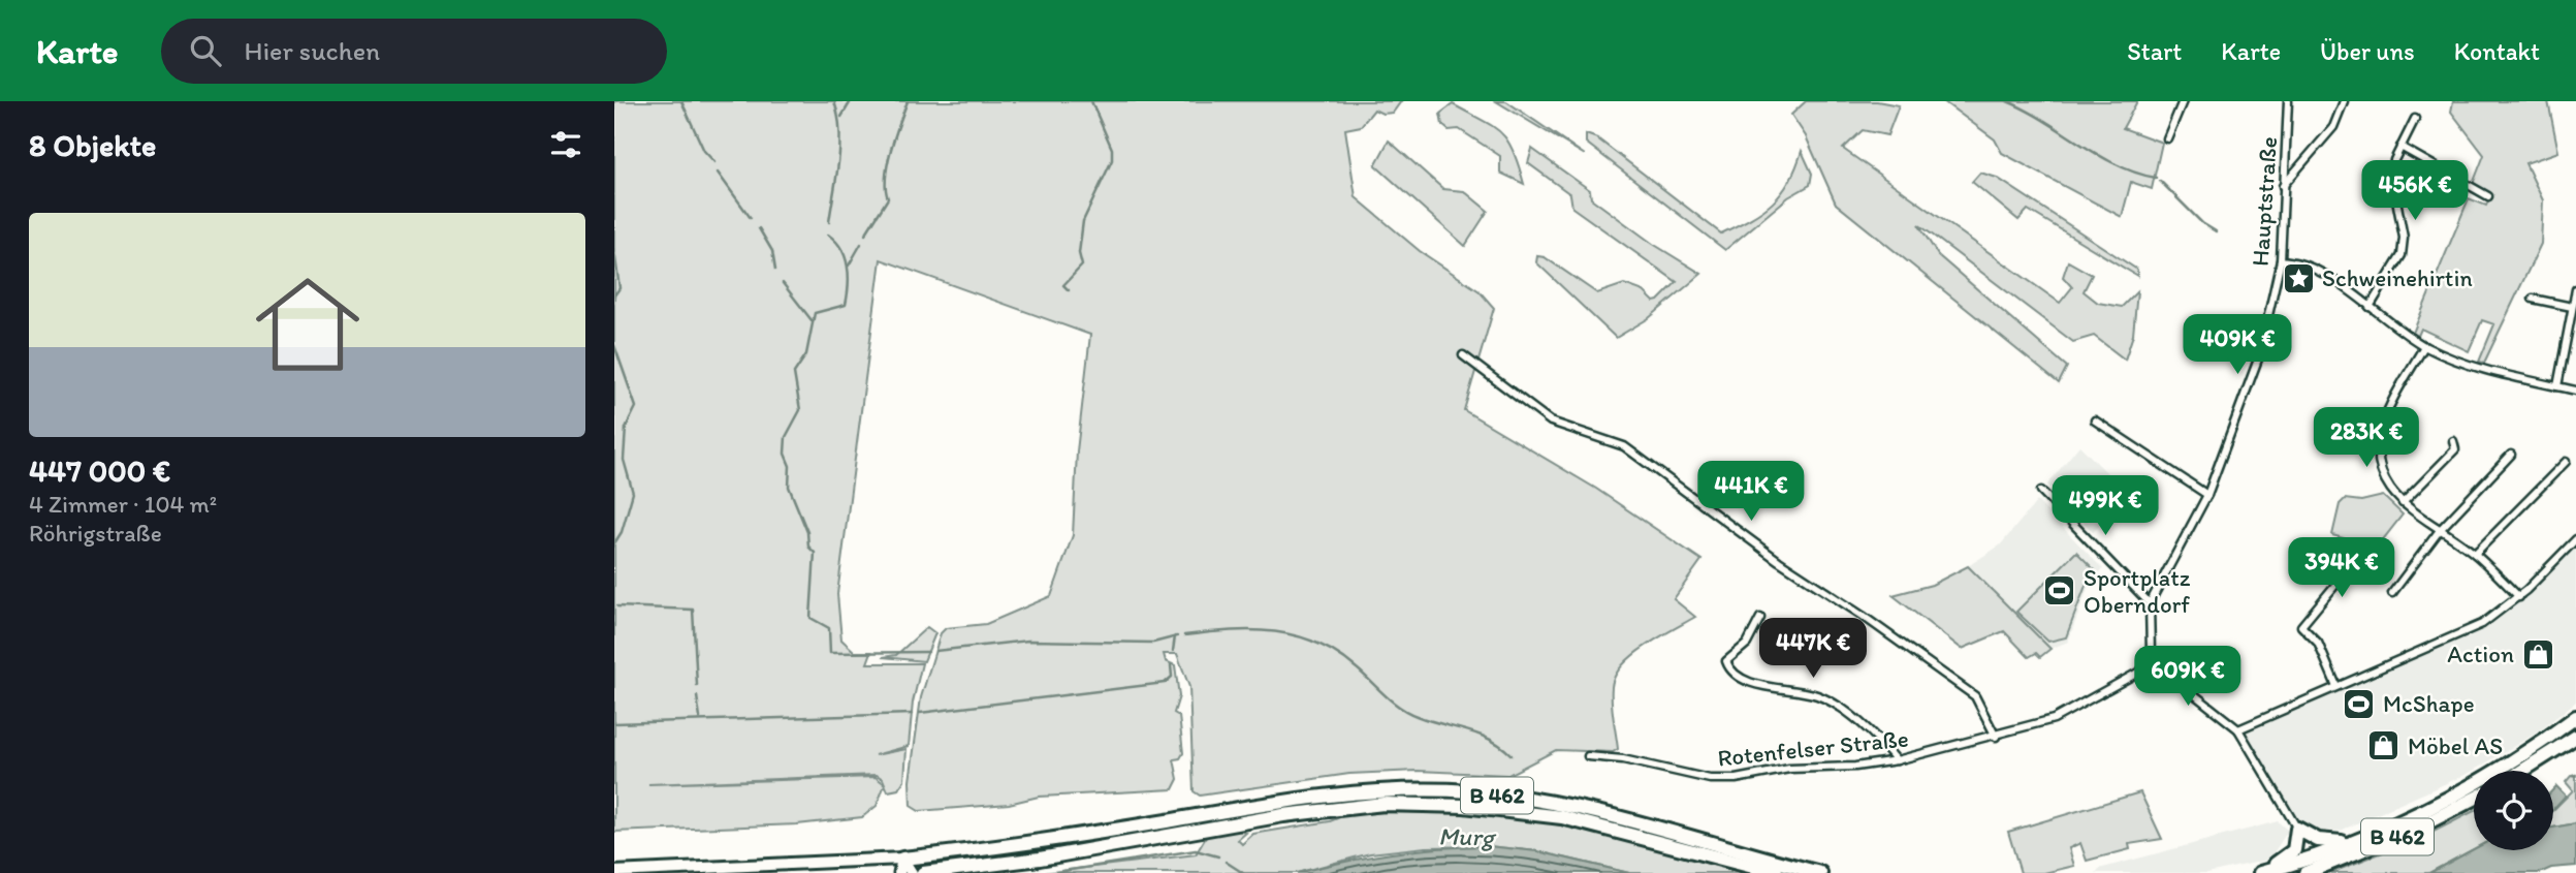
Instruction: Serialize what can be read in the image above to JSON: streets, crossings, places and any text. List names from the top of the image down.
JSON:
{
  "streets": {
    "highway": ["B 462"],
    "street": ["Hauptstraße", "Rotenfelser Straße"]
  },
  "crossings": [
    ["Hauptstraße", "Rotenfelser Straße"]
  ],
  "water": ["Murg"],
  "places": {
    "place": ["Schweinehirtin"],
    "sports": ["Sportplatz Oberndorf", "McShape"],
    "shop": ["Action", "Möbel AS"]
  },
  "page": {
    "header": "Karte",
    "search": "Hier suchen",
    "nav": [
      "Start",
      "Karte",
      "Über uns",
      "Kontakt"
    ],
    "heading": "8 Objekte",
    "price": [
      "456K €",
      "409K €",
      "283K €",
      "441K €",
      "499K €",
      "394K €",
      "447K €",
      "609K €"
    ],
    "list": [
      {
        "name": "447 000 €",
        "note": "4 Zimmer · 104 m² · Röhrigstraße"
      }
    ]
  }
}
